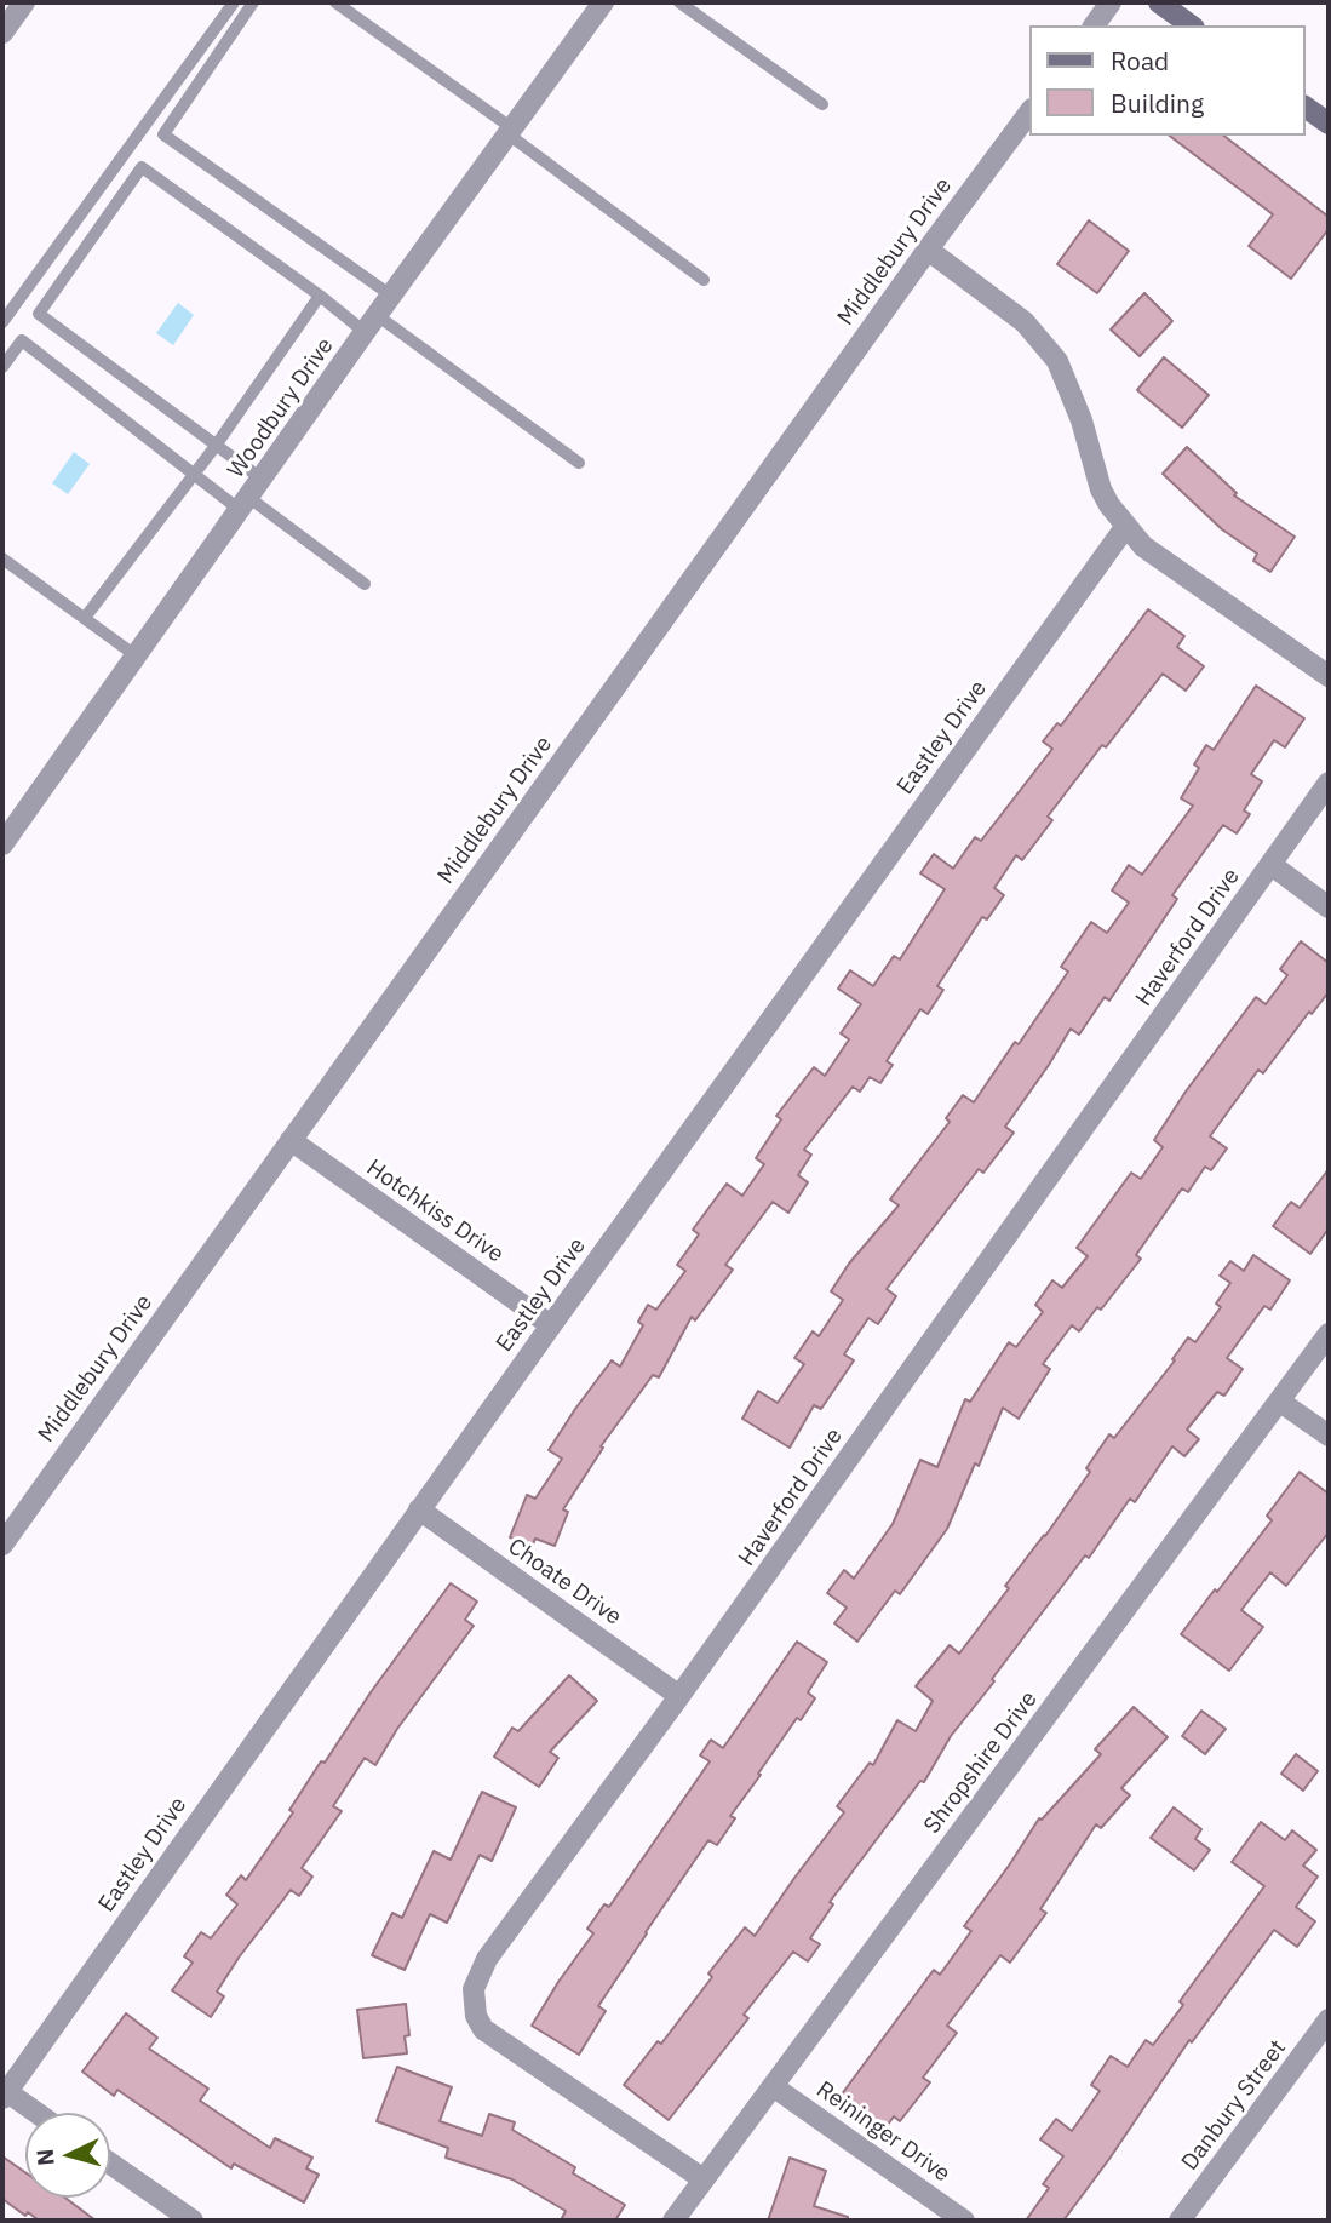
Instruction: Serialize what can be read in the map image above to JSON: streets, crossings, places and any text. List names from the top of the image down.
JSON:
{
  "streets": {
    "street": [
      "Middlebury Drive",
      "Woodbury Drive",
      "Eastley Drive",
      "Haverford Drive",
      "Hotchkiss Drive",
      "Choate Drive",
      "Shropshire Drive",
      "Danbury Street",
      "Reininger Drive"
    ]
  },
  "crossings": [
    ["Middlebury Drive", "Hotchkiss Drive"],
    ["Eastley Drive", "Hotchkiss Drive"],
    ["Eastley Drive", "Choate Drive"],
    ["Haverford Drive", "Choate Drive"],
    ["Haverford Drive", "Shropshire Drive"],
    ["Shropshire Drive", "Reininger Drive"]
  ],
  "legend": ["Road", "Building"],
  "north": "left"
}
